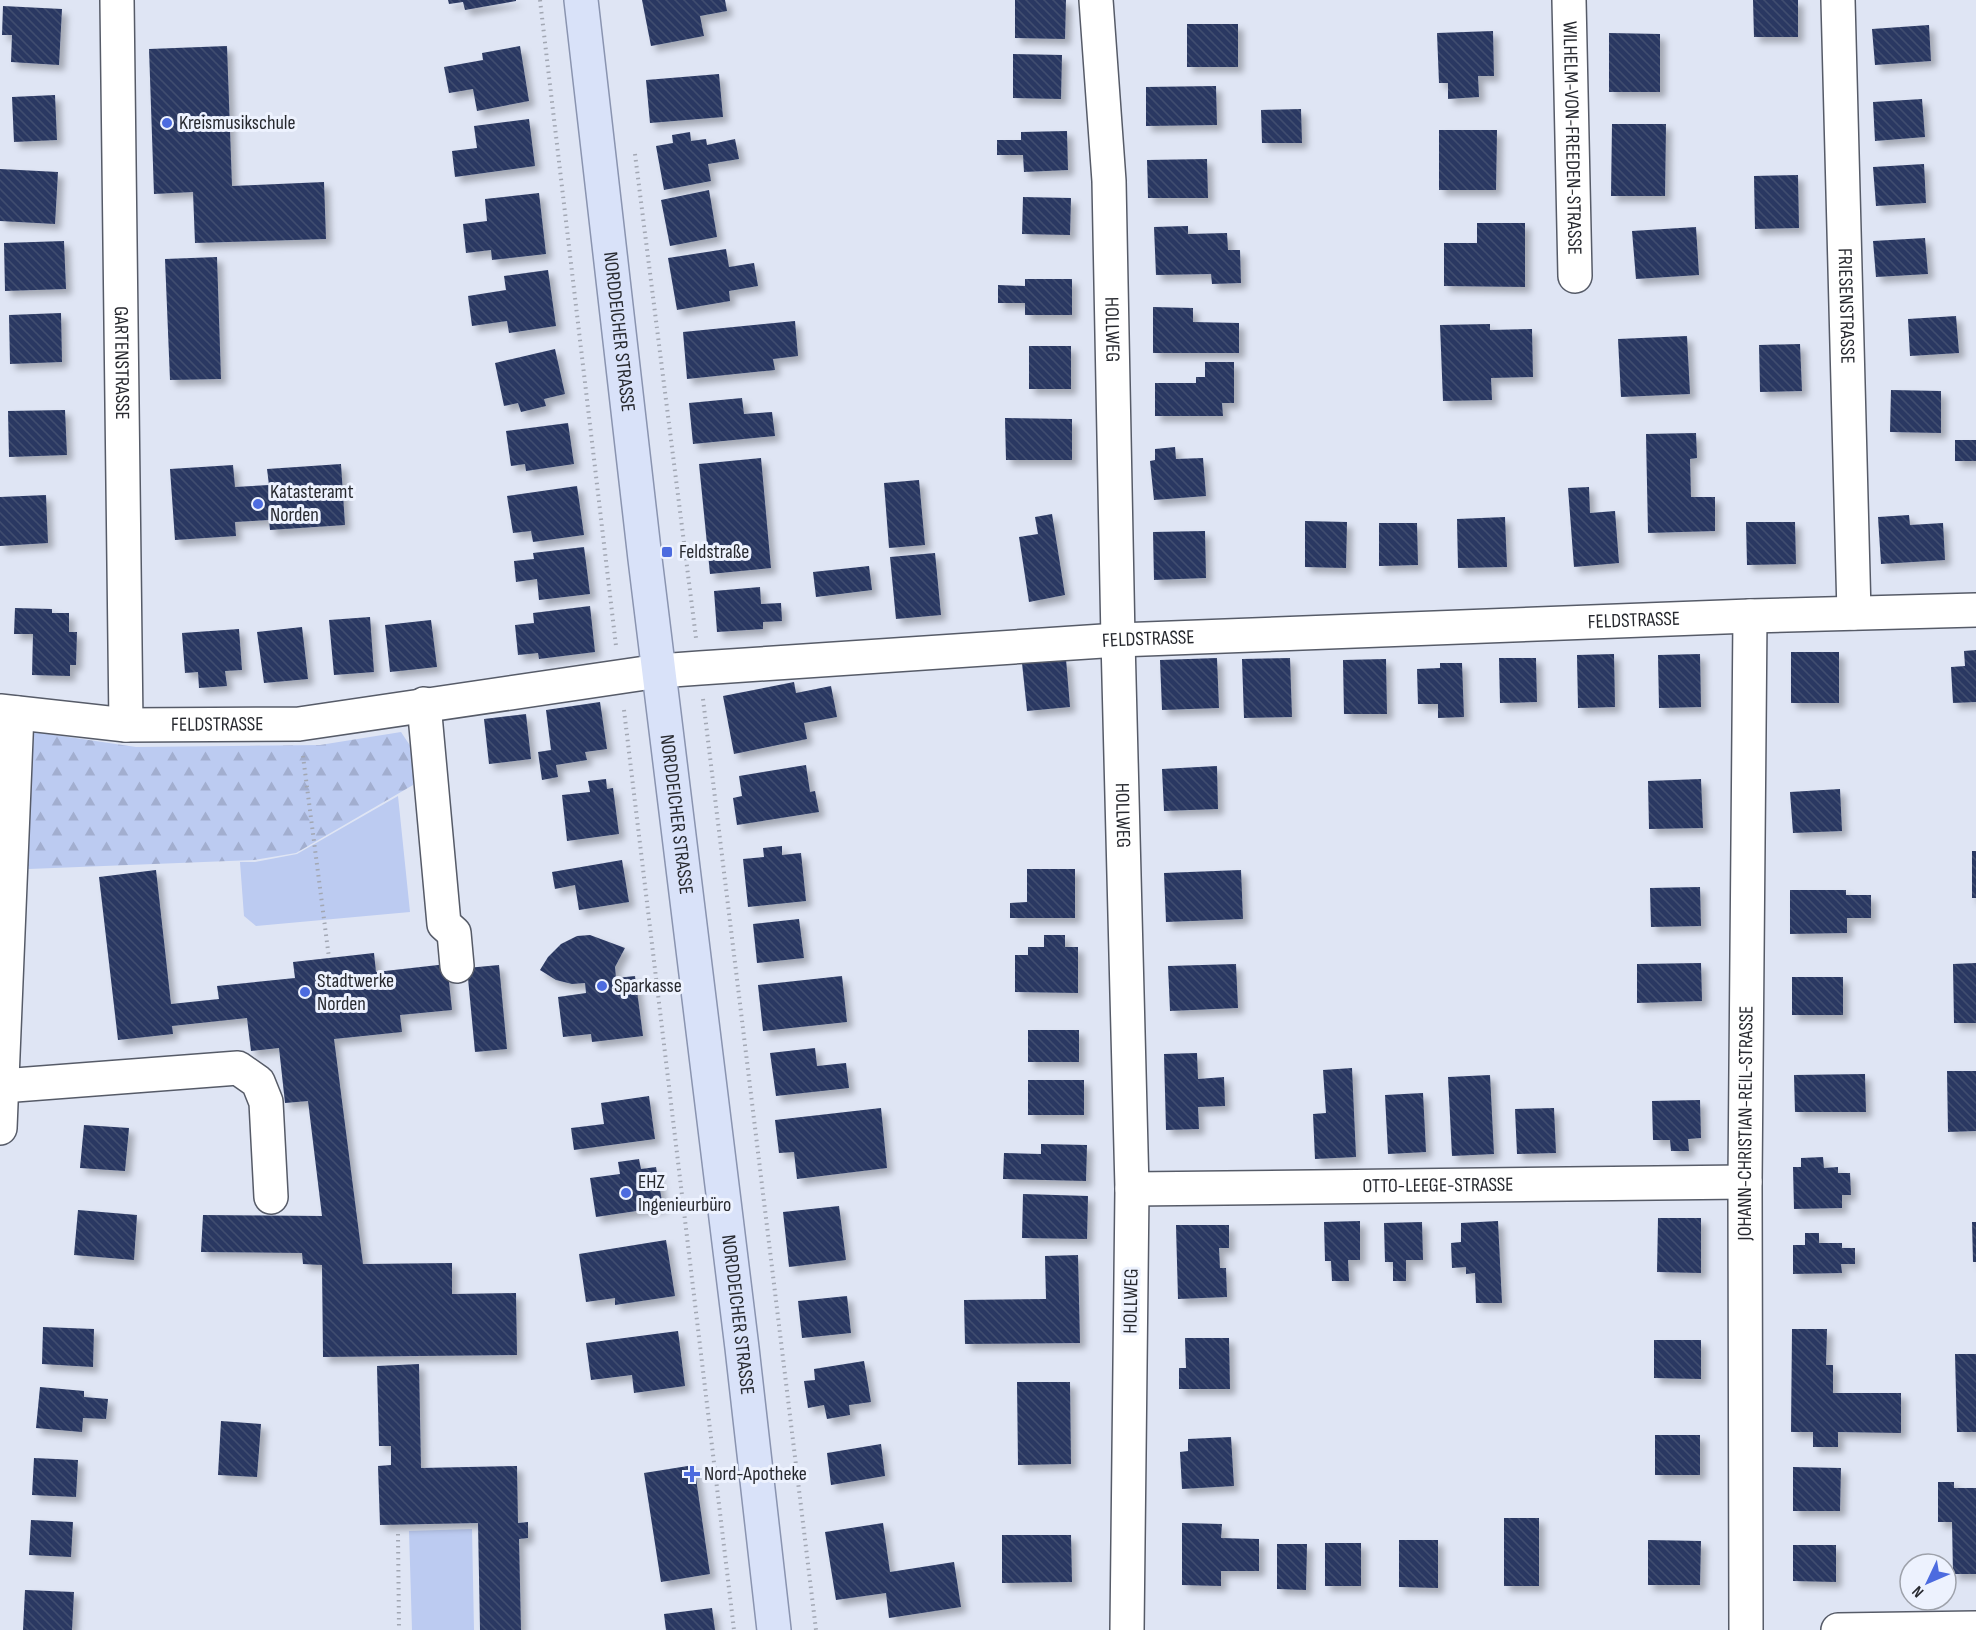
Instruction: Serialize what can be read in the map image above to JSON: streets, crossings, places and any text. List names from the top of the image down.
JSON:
{
  "streets": {
    "main road": ["NORDDEICHER STRASSE"],
    "street": [
      "WILHELM-VON-FREEDEN-STRASSE",
      "FRIESENSTRASSE",
      "HOLLWEG",
      "GARTENSTRASSE",
      "FELDSTRASSE",
      "JOHANN-CHRISTIAN-REIL-STRASSE",
      "OTTO-LEEGE-STRASSE"
    ]
  },
  "crossings": [
    ["FRIESENSTRASSE", "FELDSTRASSE"],
    ["HOLLWEG", "FELDSTRASSE"],
    ["HOLLWEG", "OTTO-LEEGE-STRASSE"],
    ["NORDDEICHER STRASSE", "FELDSTRASSE"],
    ["GARTENSTRASSE", "FELDSTRASSE"],
    ["FELDSTRASSE", "JOHANN-CHRISTIAN-REIL-STRASSE"],
    ["JOHANN-CHRISTIAN-REIL-STRASSE", "OTTO-LEEGE-STRASSE"]
  ],
  "places": {
    "other": [
      "Kreismusikschule",
      "Katasteramt Norden",
      "Sparkasse",
      "Stadtwerke Norden",
      "EHZ Ingenieurbüro"
    ],
    "transit": ["Feldstraße"],
    "health": ["Nord-Apotheke"]
  },
  "north": "bottom left"
}
